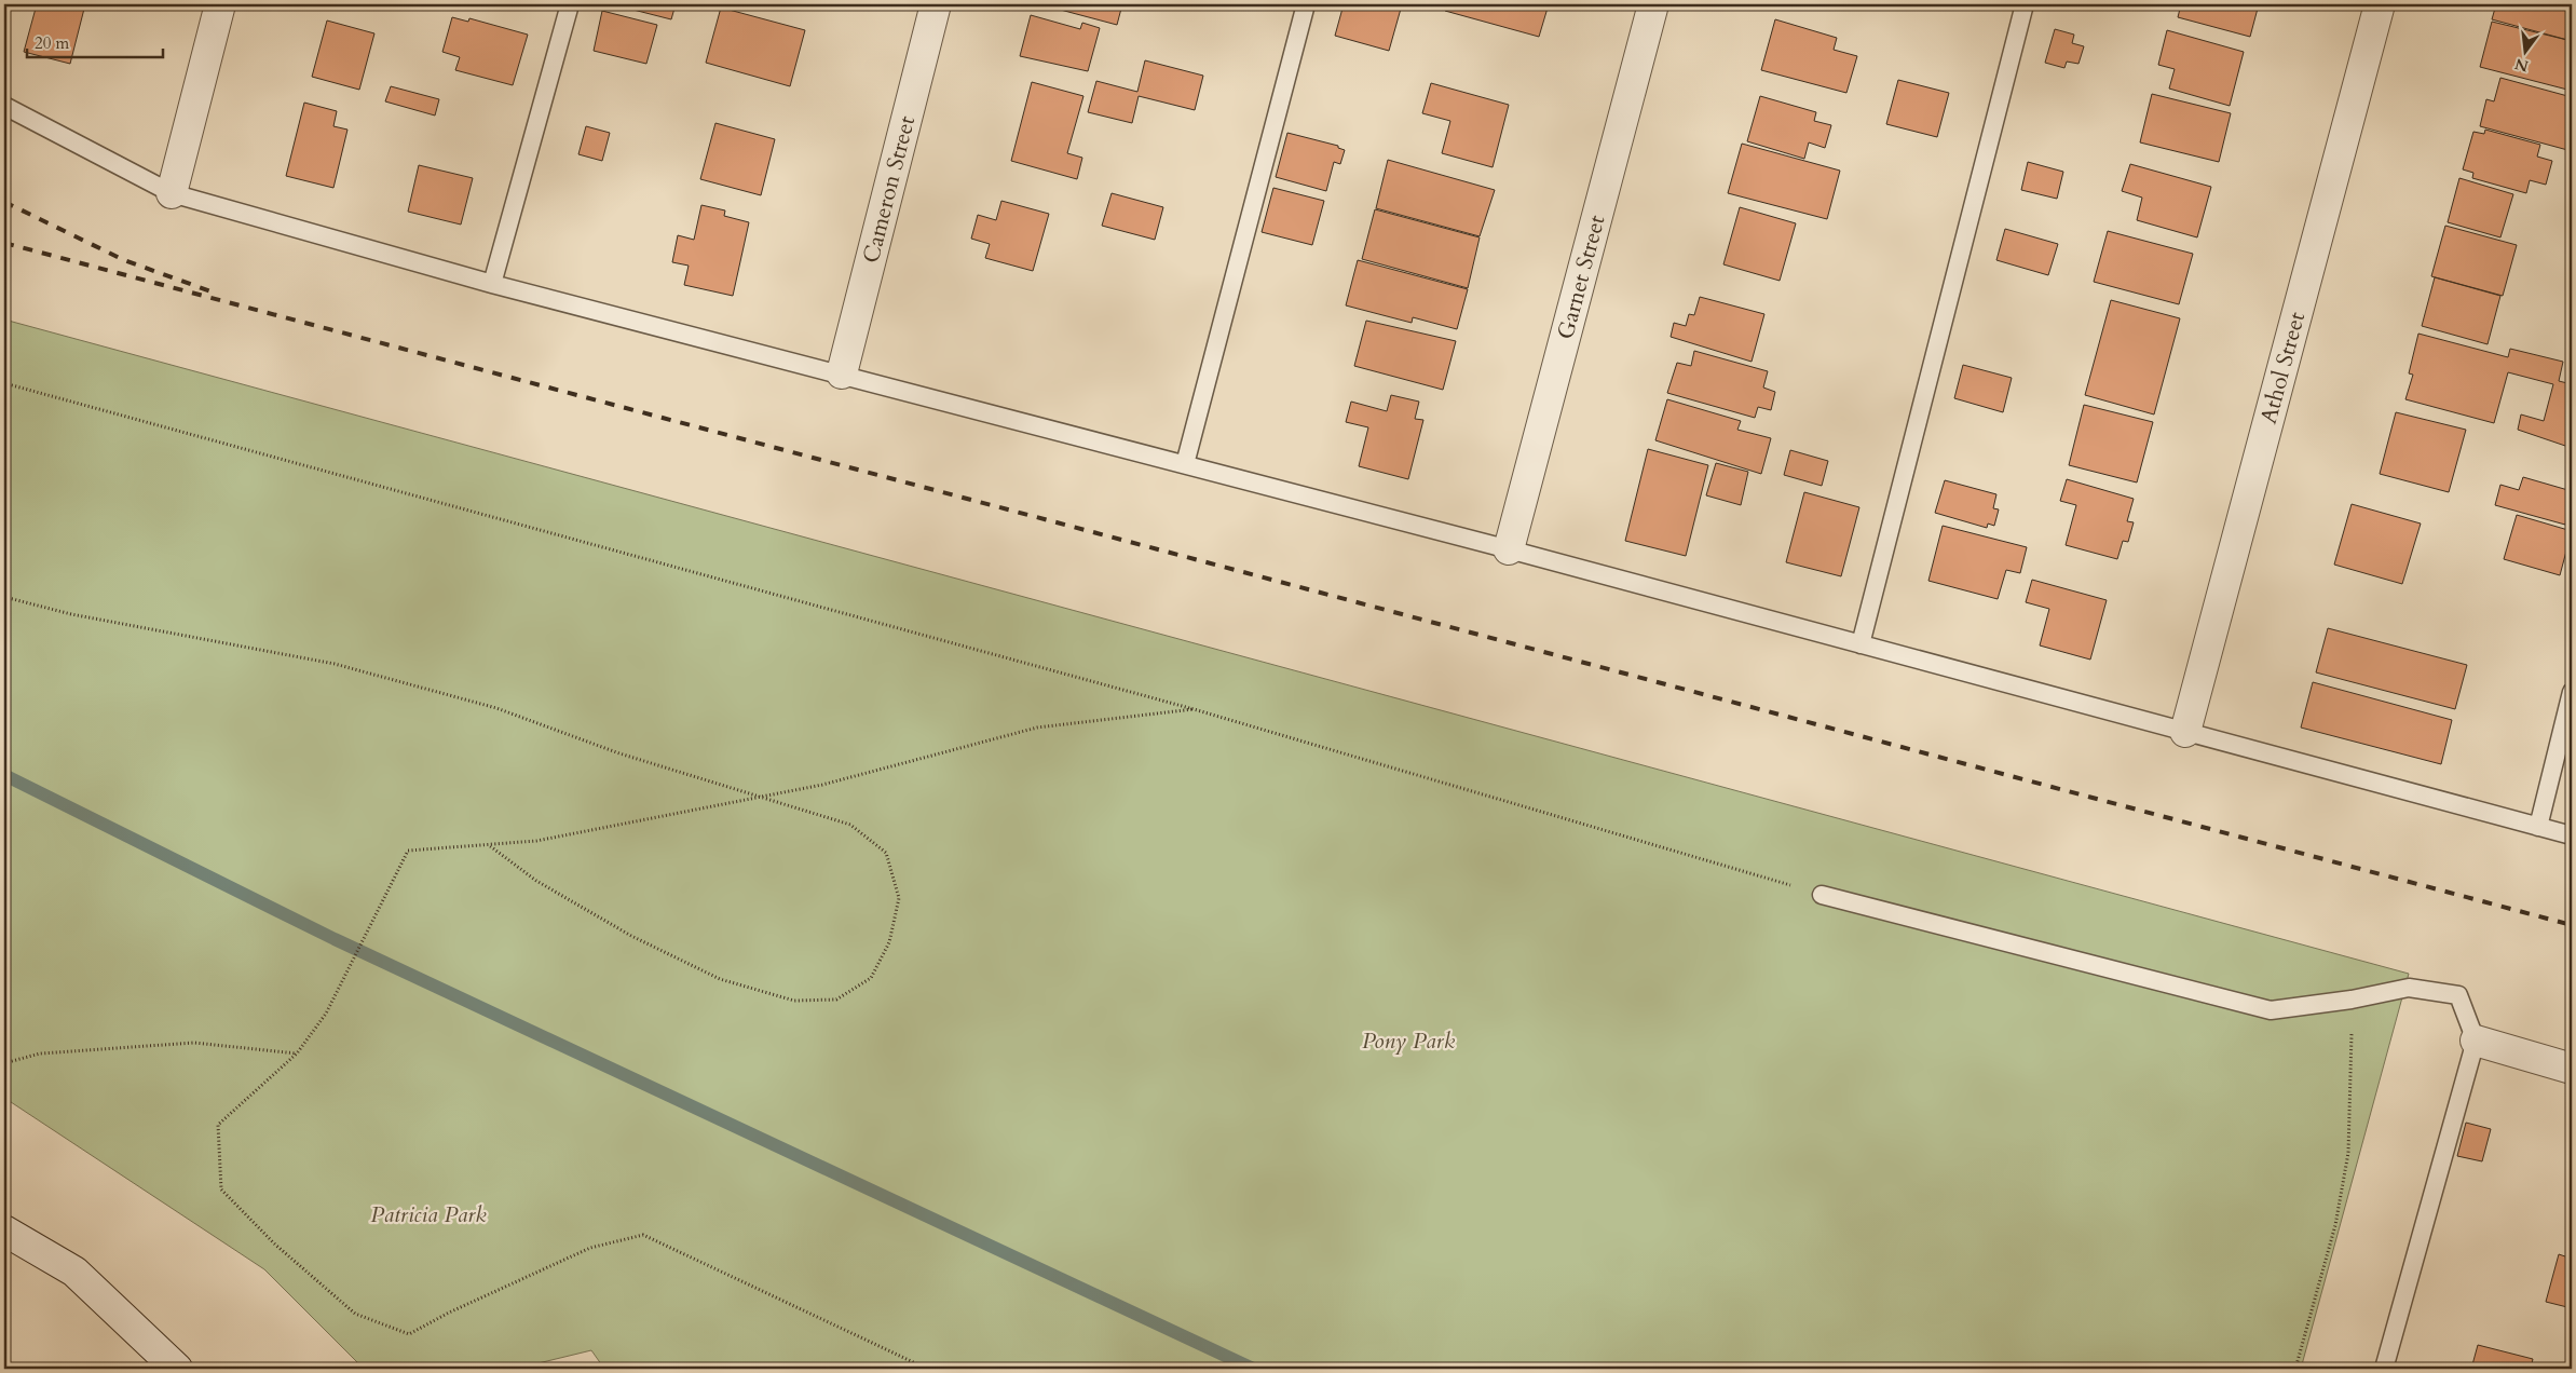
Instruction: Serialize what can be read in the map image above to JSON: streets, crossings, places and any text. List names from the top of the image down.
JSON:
{
  "streets": {
    "street": ["Cameron Street", "Garnet Street", "Athol Street"]
  },
  "parks": ["Pony Park", "Patricia Park"],
  "scale_bar": "20 m",
  "north": "bottom"
}
